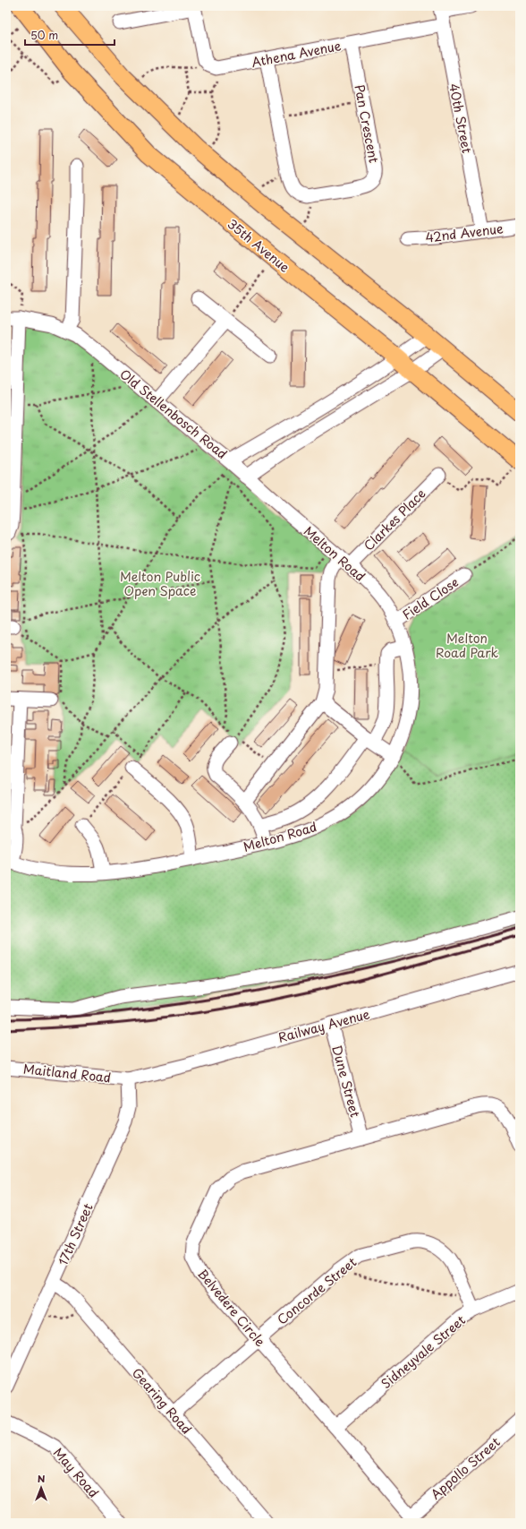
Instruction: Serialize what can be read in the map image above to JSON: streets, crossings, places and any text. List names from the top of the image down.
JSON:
{
  "streets": {
    "main road": ["35th Avenue"],
    "street": [
      "Athena Avenue",
      "40th Street",
      "Pan Crescent",
      "42nd Avenue",
      "Old Stellenbosch Road",
      "Clarkes Place",
      "Melton Road",
      "Field Close",
      "Railway Avenue",
      "Maitland Road",
      "Dune Street",
      "17th Street",
      "Concorde Street",
      "Belvedere Circle",
      "Sidneyvale Street",
      "Gearing Road",
      "Appollo Street",
      "May Road"
    ]
  },
  "crossings": [
    ["Athena Avenue", "40th Street"],
    ["Athena Avenue", "Pan Crescent"],
    ["40th Street", "42nd Avenue"],
    ["35th Avenue", "Old Stellenbosch Road"],
    ["Old Stellenbosch Road", "Melton Road"],
    ["Clarkes Place", "Melton Road"],
    ["Melton Road", "Field Close"],
    ["Railway Avenue", "Maitland Road"],
    ["Railway Avenue", "Dune Street"],
    ["Railway Avenue", "17th Street"],
    ["Maitland Road", "17th Street"],
    ["Dune Street", "Belvedere Circle"],
    ["17th Street", "Gearing Road"],
    ["Concorde Street", "Belvedere Circle"],
    ["Concorde Street", "Sidneyvale Street"],
    ["Concorde Street", "Gearing Road"],
    ["Belvedere Circle", "Sidneyvale Street"],
    ["Belvedere Circle", "Appollo Street"]
  ],
  "parks": ["Melton Public Open Space", "Melton Road Park"],
  "scale_bar": "50 m",
  "north": "top"
}
